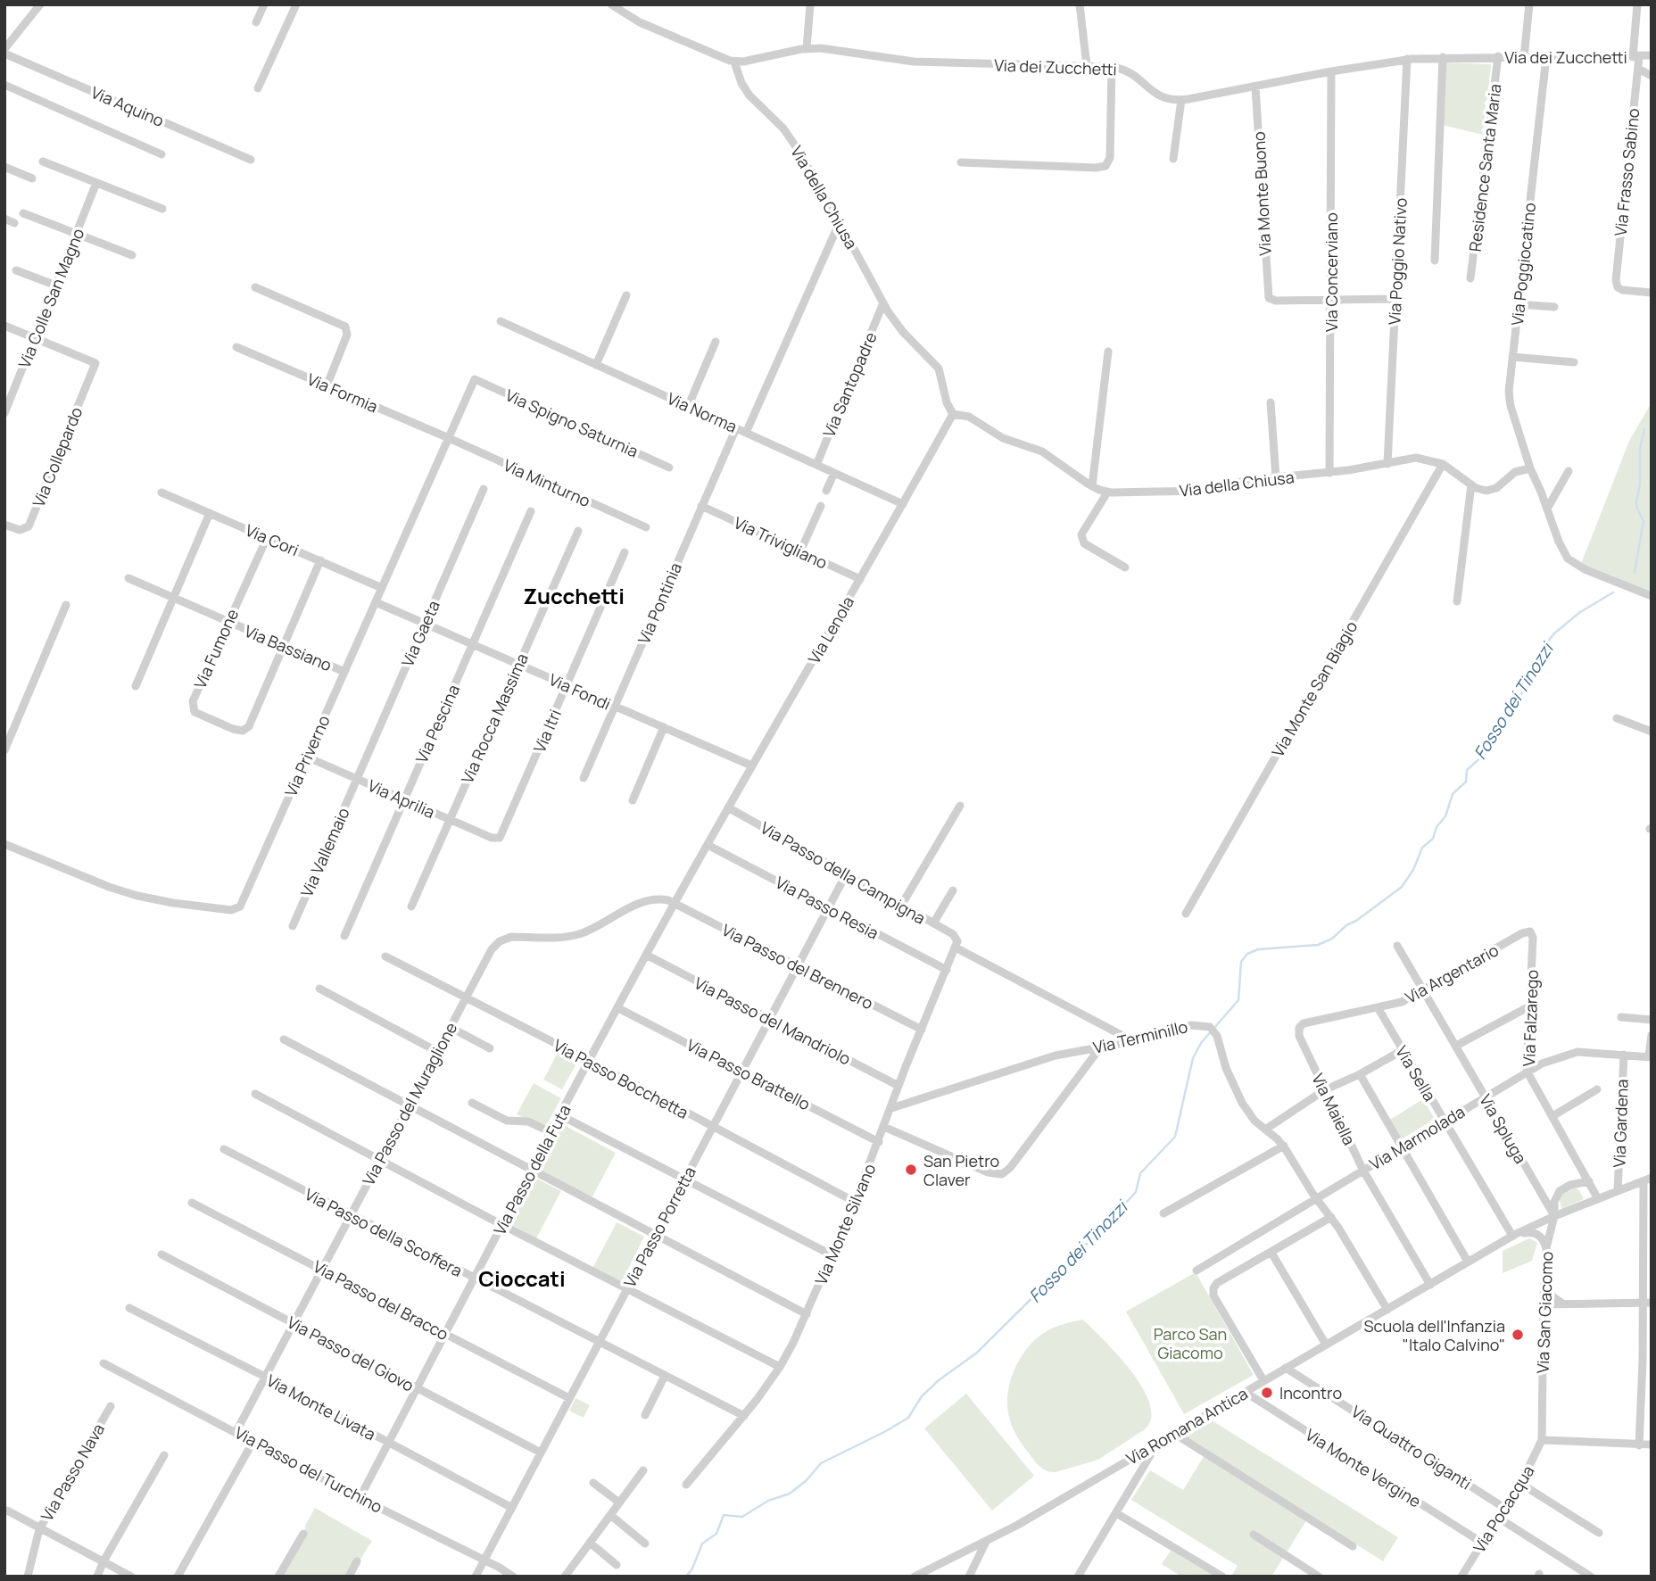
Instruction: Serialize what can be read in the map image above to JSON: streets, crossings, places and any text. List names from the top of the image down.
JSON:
{
  "streets": {
    "street": [
      "Via dei Zucchetti",
      "Via Aquino",
      "Residence Santa Maria",
      "Via Frasso Sabino",
      "Via Monte Buono",
      "Via della Chiusa",
      "Via Poggio Nativo",
      "Via Poggiocatino",
      "Via Concerviano",
      "Via Colle San Magno",
      "Via Santopadre",
      "Via Formia",
      "Via Norma",
      "Via Spigno Saturnia",
      "Via Collepardo",
      "Via Minturno",
      "Via Cori",
      "Via Trivigliano",
      "Via Pontinia",
      "Via Lenola",
      "Via Gaeta",
      "Via Bassiano",
      "Via Fumone",
      "Via Monte San Biagio",
      "Via Fondi",
      "Via Rocca Massima",
      "Via Pescina",
      "Via Itri",
      "Via Priverno",
      "Via Aprilia",
      "Via Vallemaio",
      "Via Passo della Campigna",
      "Via Passo Resia",
      "Via Passo del Brennero",
      "Via Argentario",
      "Via Falzarego",
      "Via Passo del Mandriolo",
      "Via Terminillo",
      "Via Sella",
      "Via Passo Brattello",
      "Via Passo Bocchetta",
      "Via Passo del Muraglione",
      "Via Maiella",
      "Via Gardena",
      "Via Spluga",
      "Via Marmolada",
      "Via Passo della Futa",
      "Via Monte Silvano",
      "Via Passo Porretta",
      "Via Passo della Scoffera",
      "Via Passo del Bracco",
      "Via San Giacomo",
      "Via Passo del Giovo",
      "Via Monte Livata",
      "Via Romana Antica",
      "Via Quattro Giganti",
      "Via Monte Vergine",
      "Via Passo del Turchino",
      "Via Passo Nava",
      "Via Pocacqua"
    ]
  },
  "crossings": [
    ["Via dei Zucchetti", "Residence Santa Maria"],
    ["Via dei Zucchetti", "Via Frasso Sabino"],
    ["Via dei Zucchetti", "Via Monte Buono"],
    ["Via dei Zucchetti", "Via della Chiusa"],
    ["Via dei Zucchetti", "Via Poggio Nativo"],
    ["Via dei Zucchetti", "Via Poggiocatino"],
    ["Via dei Zucchetti", "Via Concerviano"],
    ["Via Monte Buono", "Via Concerviano"],
    ["Via della Chiusa", "Via Poggio Nativo"],
    ["Via della Chiusa", "Via Concerviano"],
    ["Via della Chiusa", "Via Santopadre"],
    ["Via della Chiusa", "Via Lenola"],
    ["Via della Chiusa", "Via Monte San Biagio"],
    ["Via Colle San Magno", "Via Collepardo"],
    ["Via Santopadre", "Via Norma"],
    ["Via Formia", "Via Minturno"],
    ["Via Formia", "Via Priverno"],
    ["Via Norma", "Via Pontinia"],
    ["Via Norma", "Via Lenola"],
    ["Via Spigno Saturnia", "Via Priverno"],
    ["Via Minturno", "Via Priverno"],
    ["Via Cori", "Via Fumone"],
    ["Via Cori", "Via Priverno"],
    ["Via Trivigliano", "Via Pontinia"],
    ["Via Trivigliano", "Via Lenola"],
    ["Via Pontinia", "Via Fondi"],
    ["Via Lenola", "Via Fondi"],
    ["Via Lenola", "Via Passo della Campigna"],
    ["Via Lenola", "Via Passo Resia"],
    ["Via Lenola", "Via Passo della Futa"],
    ["Via Gaeta", "Via Fondi"],
    ["Via Gaeta", "Via Aprilia"],
    ["Via Gaeta", "Via Vallemaio"],
    ["Via Bassiano", "Via Fumone"],
    ["Via Bassiano", "Via Priverno"],
    ["Via Fondi", "Via Rocca Massima"],
    ["Via Fondi", "Via Pescina"],
    ["Via Fondi", "Via Itri"],
    ["Via Fondi", "Via Priverno"],
    ["Via Rocca Massima", "Via Aprilia"],
    ["Via Pescina", "Via Aprilia"],
    ["Via Itri", "Via Aprilia"],
    ["Via Priverno", "Via Aprilia"],
    ["Via Aprilia", "Via Vallemaio"],
    ["Via Passo della Campigna", "Via Terminillo"],
    ["Via Passo della Campigna", "Via Monte Silvano"],
    ["Via Passo Resia", "Via Passo della Futa"],
    ["Via Passo Resia", "Via Monte Silvano"],
    ["Via Passo Resia", "Via Passo Porretta"],
    ["Via Passo del Brennero", "Via Passo del Muraglione"],
    ["Via Passo del Brennero", "Via Passo della Futa"],
    ["Via Passo del Brennero", "Via Monte Silvano"],
    ["Via Passo del Brennero", "Via Passo Porretta"],
    ["Via Argentario", "Via Falzarego"],
    ["Via Argentario", "Via Sella"],
    ["Via Argentario", "Via Maiella"],
    ["Via Argentario", "Via Spluga"],
    ["Via Falzarego", "Via Marmolada"],
    ["Via Passo del Mandriolo", "Via Passo della Futa"],
    ["Via Passo del Mandriolo", "Via Monte Silvano"],
    ["Via Passo del Mandriolo", "Via Passo Porretta"],
    ["Via Terminillo", "Via Marmolada"],
    ["Via Terminillo", "Via Monte Silvano"],
    ["Via Terminillo", "Via Romana Antica"],
    ["Via Sella", "Via Marmolada"],
    ["Via Sella", "Via Romana Antica"],
    ["Via Passo Brattello", "Via Passo della Futa"],
    ["Via Passo Brattello", "Via Monte Silvano"],
    ["Via Passo Brattello", "Via Passo Porretta"],
    ["Via Passo Bocchetta", "Via Passo del Muraglione"],
    ["Via Passo Bocchetta", "Via Passo della Futa"],
    ["Via Passo Bocchetta", "Via Monte Silvano"],
    ["Via Passo Bocchetta", "Via Passo Porretta"],
    ["Via Passo del Muraglione", "Via Passo della Futa"],
    ["Via Passo del Muraglione", "Via Passo della Scoffera"],
    ["Via Passo del Muraglione", "Via Passo del Bracco"],
    ["Via Passo del Muraglione", "Via Passo del Giovo"],
    ["Via Passo del Muraglione", "Via Monte Livata"],
    ["Via Passo del Muraglione", "Via Passo del Turchino"],
    ["Via Maiella", "Via Marmolada"],
    ["Via Maiella", "Via Romana Antica"],
    ["Via Gardena", "Via Marmolada"],
    ["Via Spluga", "Via Marmolada"],
    ["Via Spluga", "Via San Giacomo"],
    ["Via Spluga", "Via Romana Antica"],
    ["Via Passo della Futa", "Via Passo della Scoffera"],
    ["Via Passo della Futa", "Via Passo del Bracco"],
    ["Via Passo della Futa", "Via Passo del Giovo"],
    ["Via Passo della Futa", "Via Monte Livata"],
    ["Via Passo della Futa", "Via Passo del Turchino"],
    ["Via Monte Silvano", "Via Passo della Scoffera"],
    ["Via Passo Porretta", "Via Passo della Scoffera"],
    ["Via Passo Porretta", "Via Passo del Bracco"],
    ["Via Passo Porretta", "Via Passo del Giovo"],
    ["Via Passo Porretta", "Via Monte Livata"],
    ["Via Passo Porretta", "Via Passo del Turchino"],
    ["Via San Giacomo", "Via Romana Antica"],
    ["Via San Giacomo", "Via Pocacqua"],
    ["Via Romana Antica", "Via Quattro Giganti"],
    ["Via Romana Antica", "Via Monte Vergine"],
    ["Via Quattro Giganti", "Via Pocacqua"],
    ["Via Monte Vergine", "Via Pocacqua"]
  ],
  "districts": ["Zucchetti", "Cioccati"],
  "water": ["Fosso dei Tinozzi"],
  "parks": ["Parco San Giacomo"],
  "places": ["San Pietro Claver", "Scuola dell'Infanzia \"Italo Calvino\"", "Incontro"]
}
